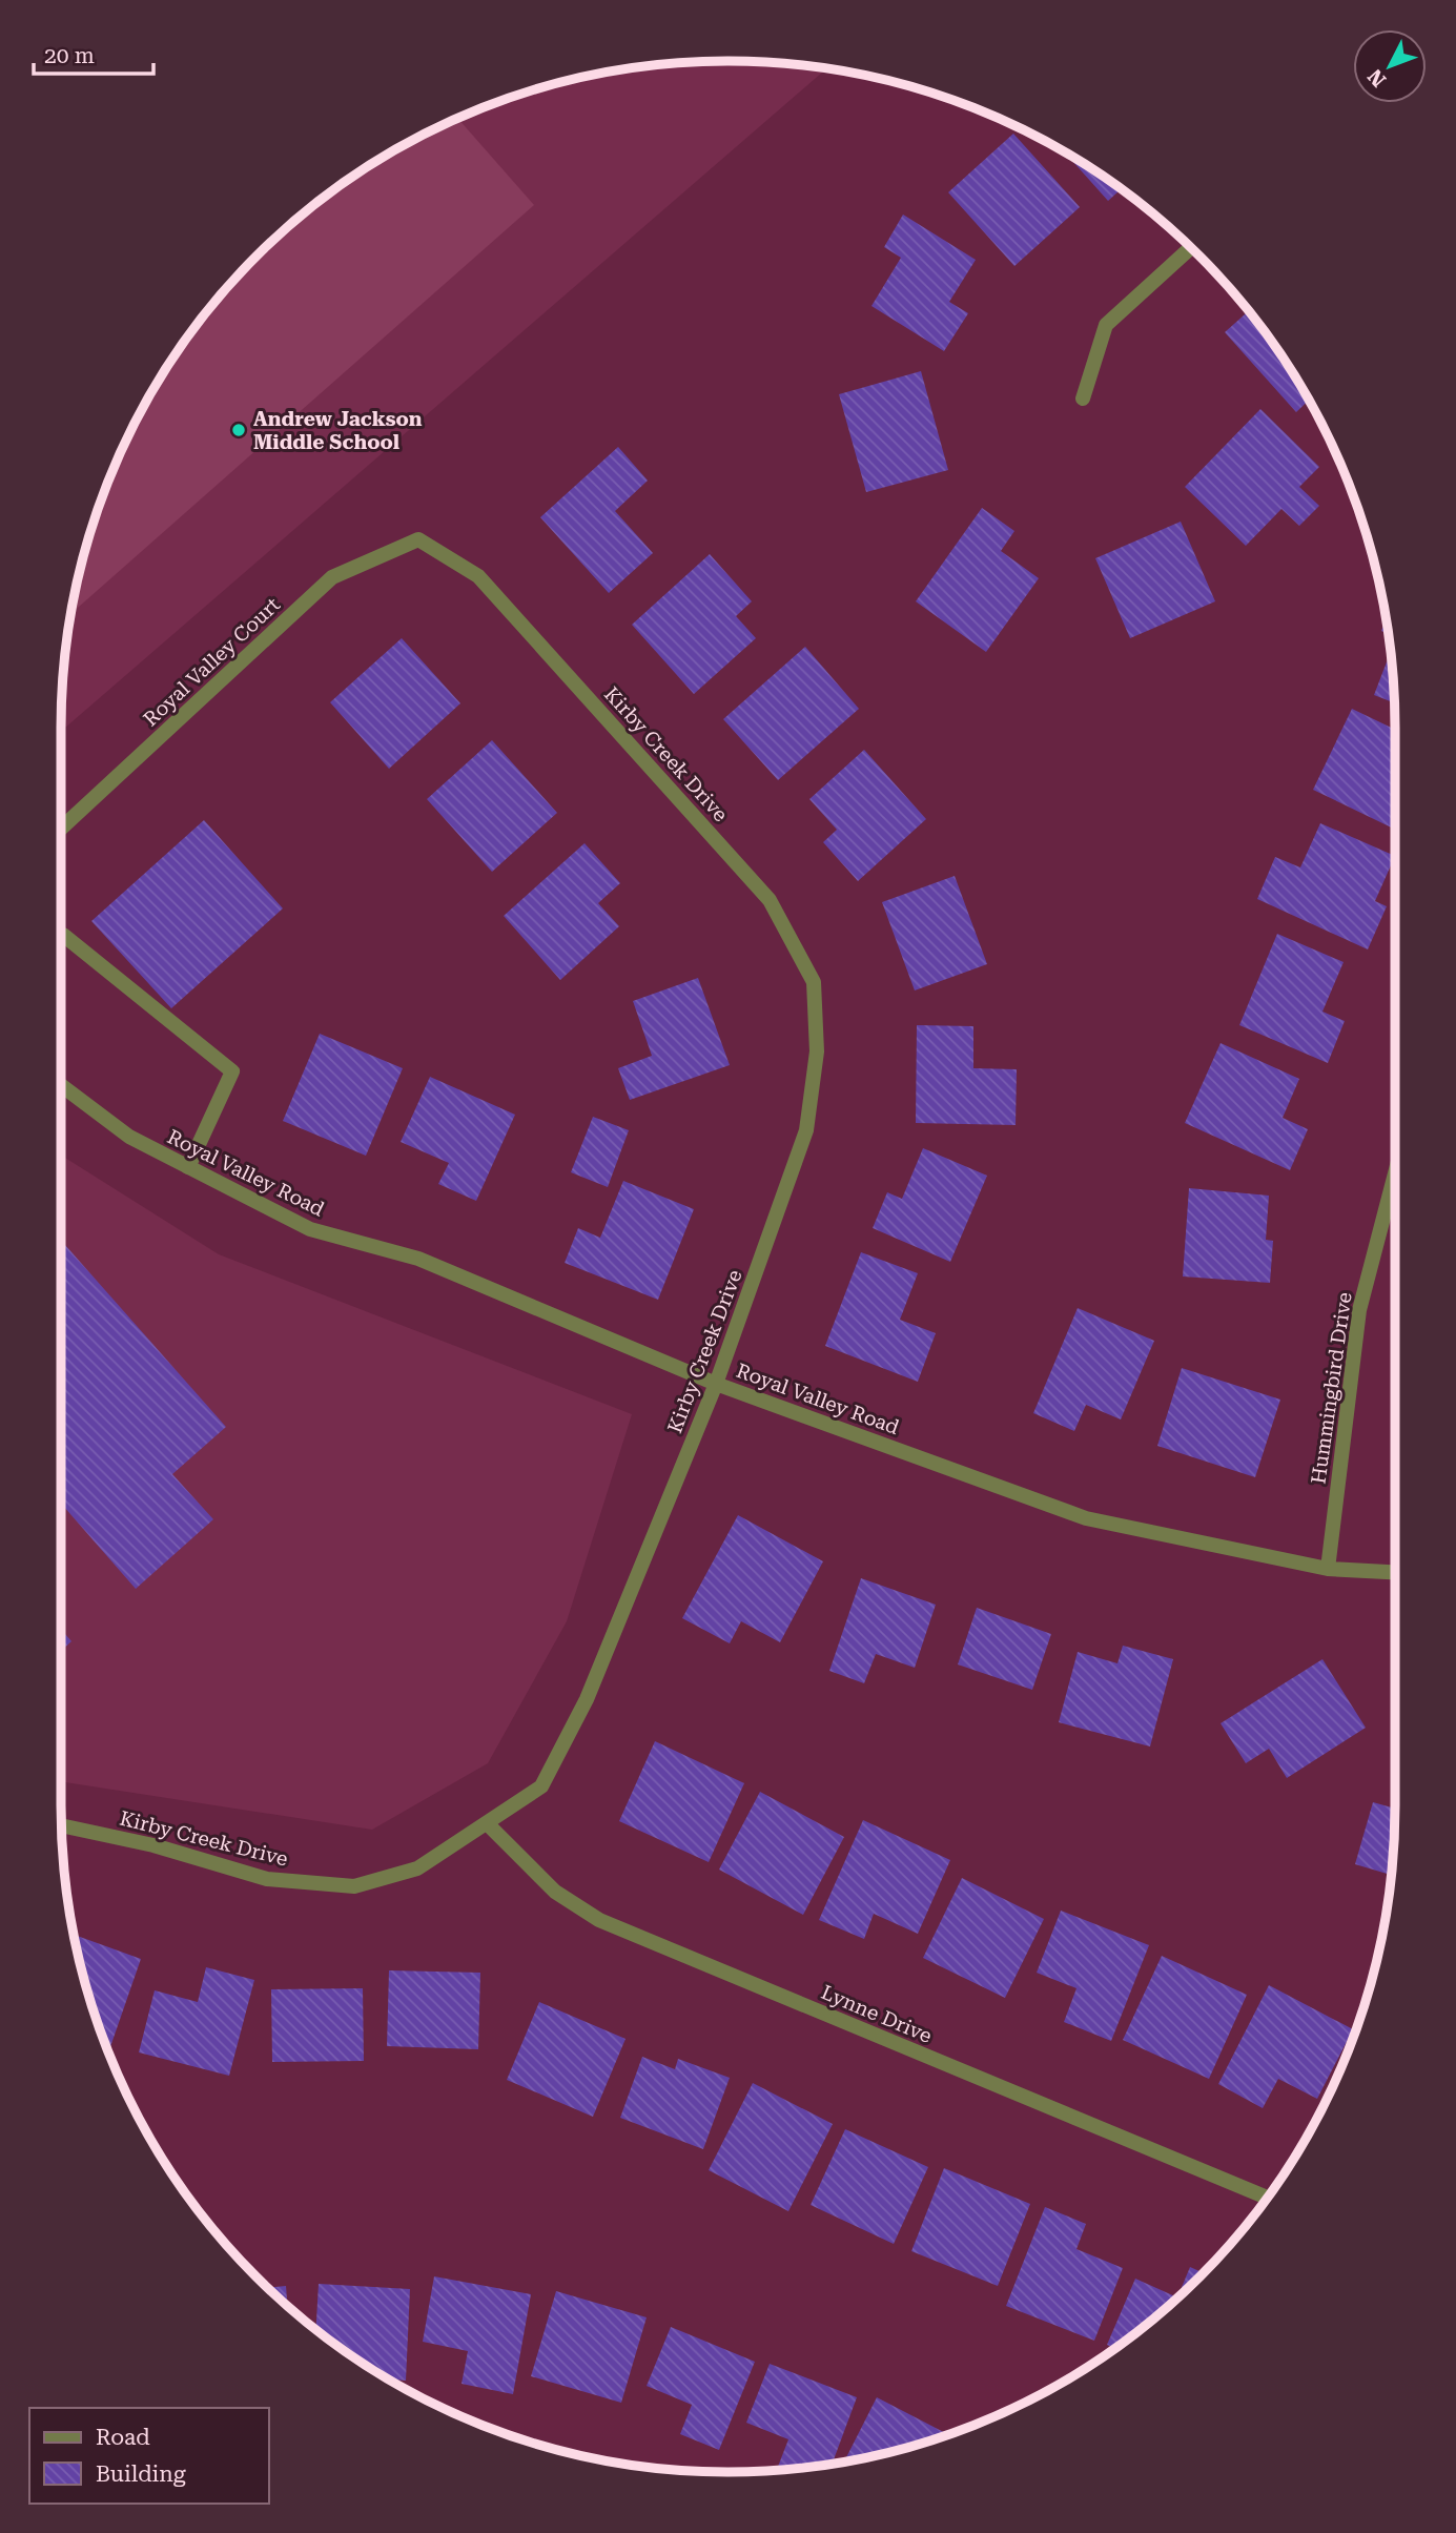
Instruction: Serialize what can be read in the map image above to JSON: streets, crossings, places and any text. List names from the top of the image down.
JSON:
{
  "streets": {
    "street": [
      "Royal Valley Court",
      "Kirby Creek Drive",
      "Royal Valley Road",
      "Hummingbird Drive",
      "Lynne Drive"
    ]
  },
  "crossings": [
    ["Royal Valley Court", "Kirby Creek Drive"],
    ["Kirby Creek Drive", "Royal Valley Road"],
    ["Kirby Creek Drive", "Lynne Drive"],
    ["Royal Valley Road", "Hummingbird Drive"]
  ],
  "places": ["Andrew Jackson Middle School"],
  "legend": ["Road", "Building"],
  "scale_bar": "20 m",
  "north": "bottom left"
}
